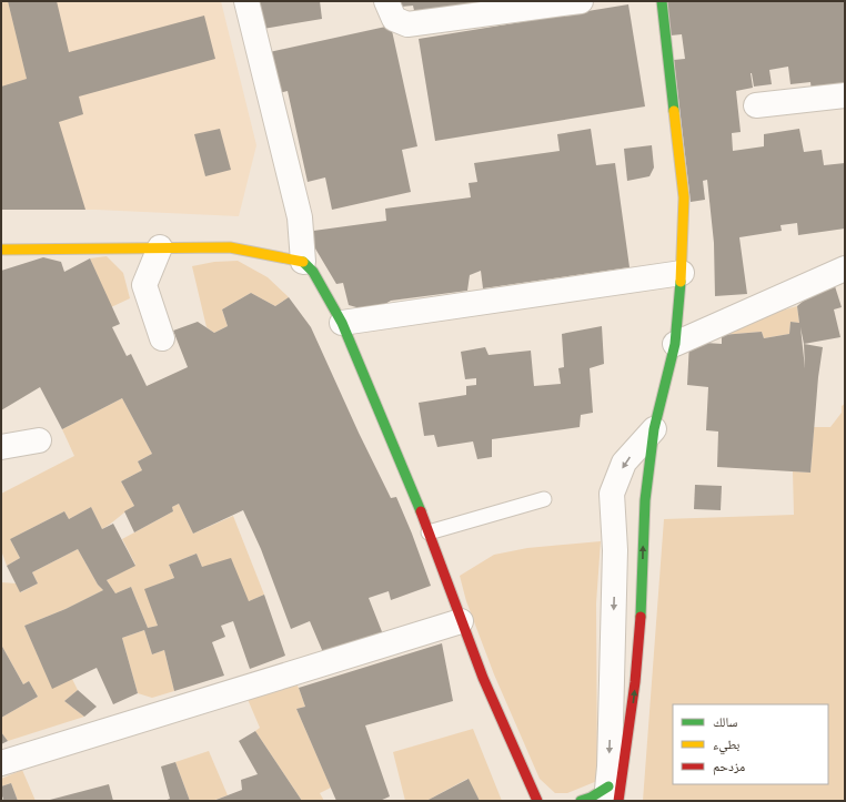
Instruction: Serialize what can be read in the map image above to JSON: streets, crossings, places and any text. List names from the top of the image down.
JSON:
{
  "legend": ["سالك", "بطيء", "مزدحم"]
}
